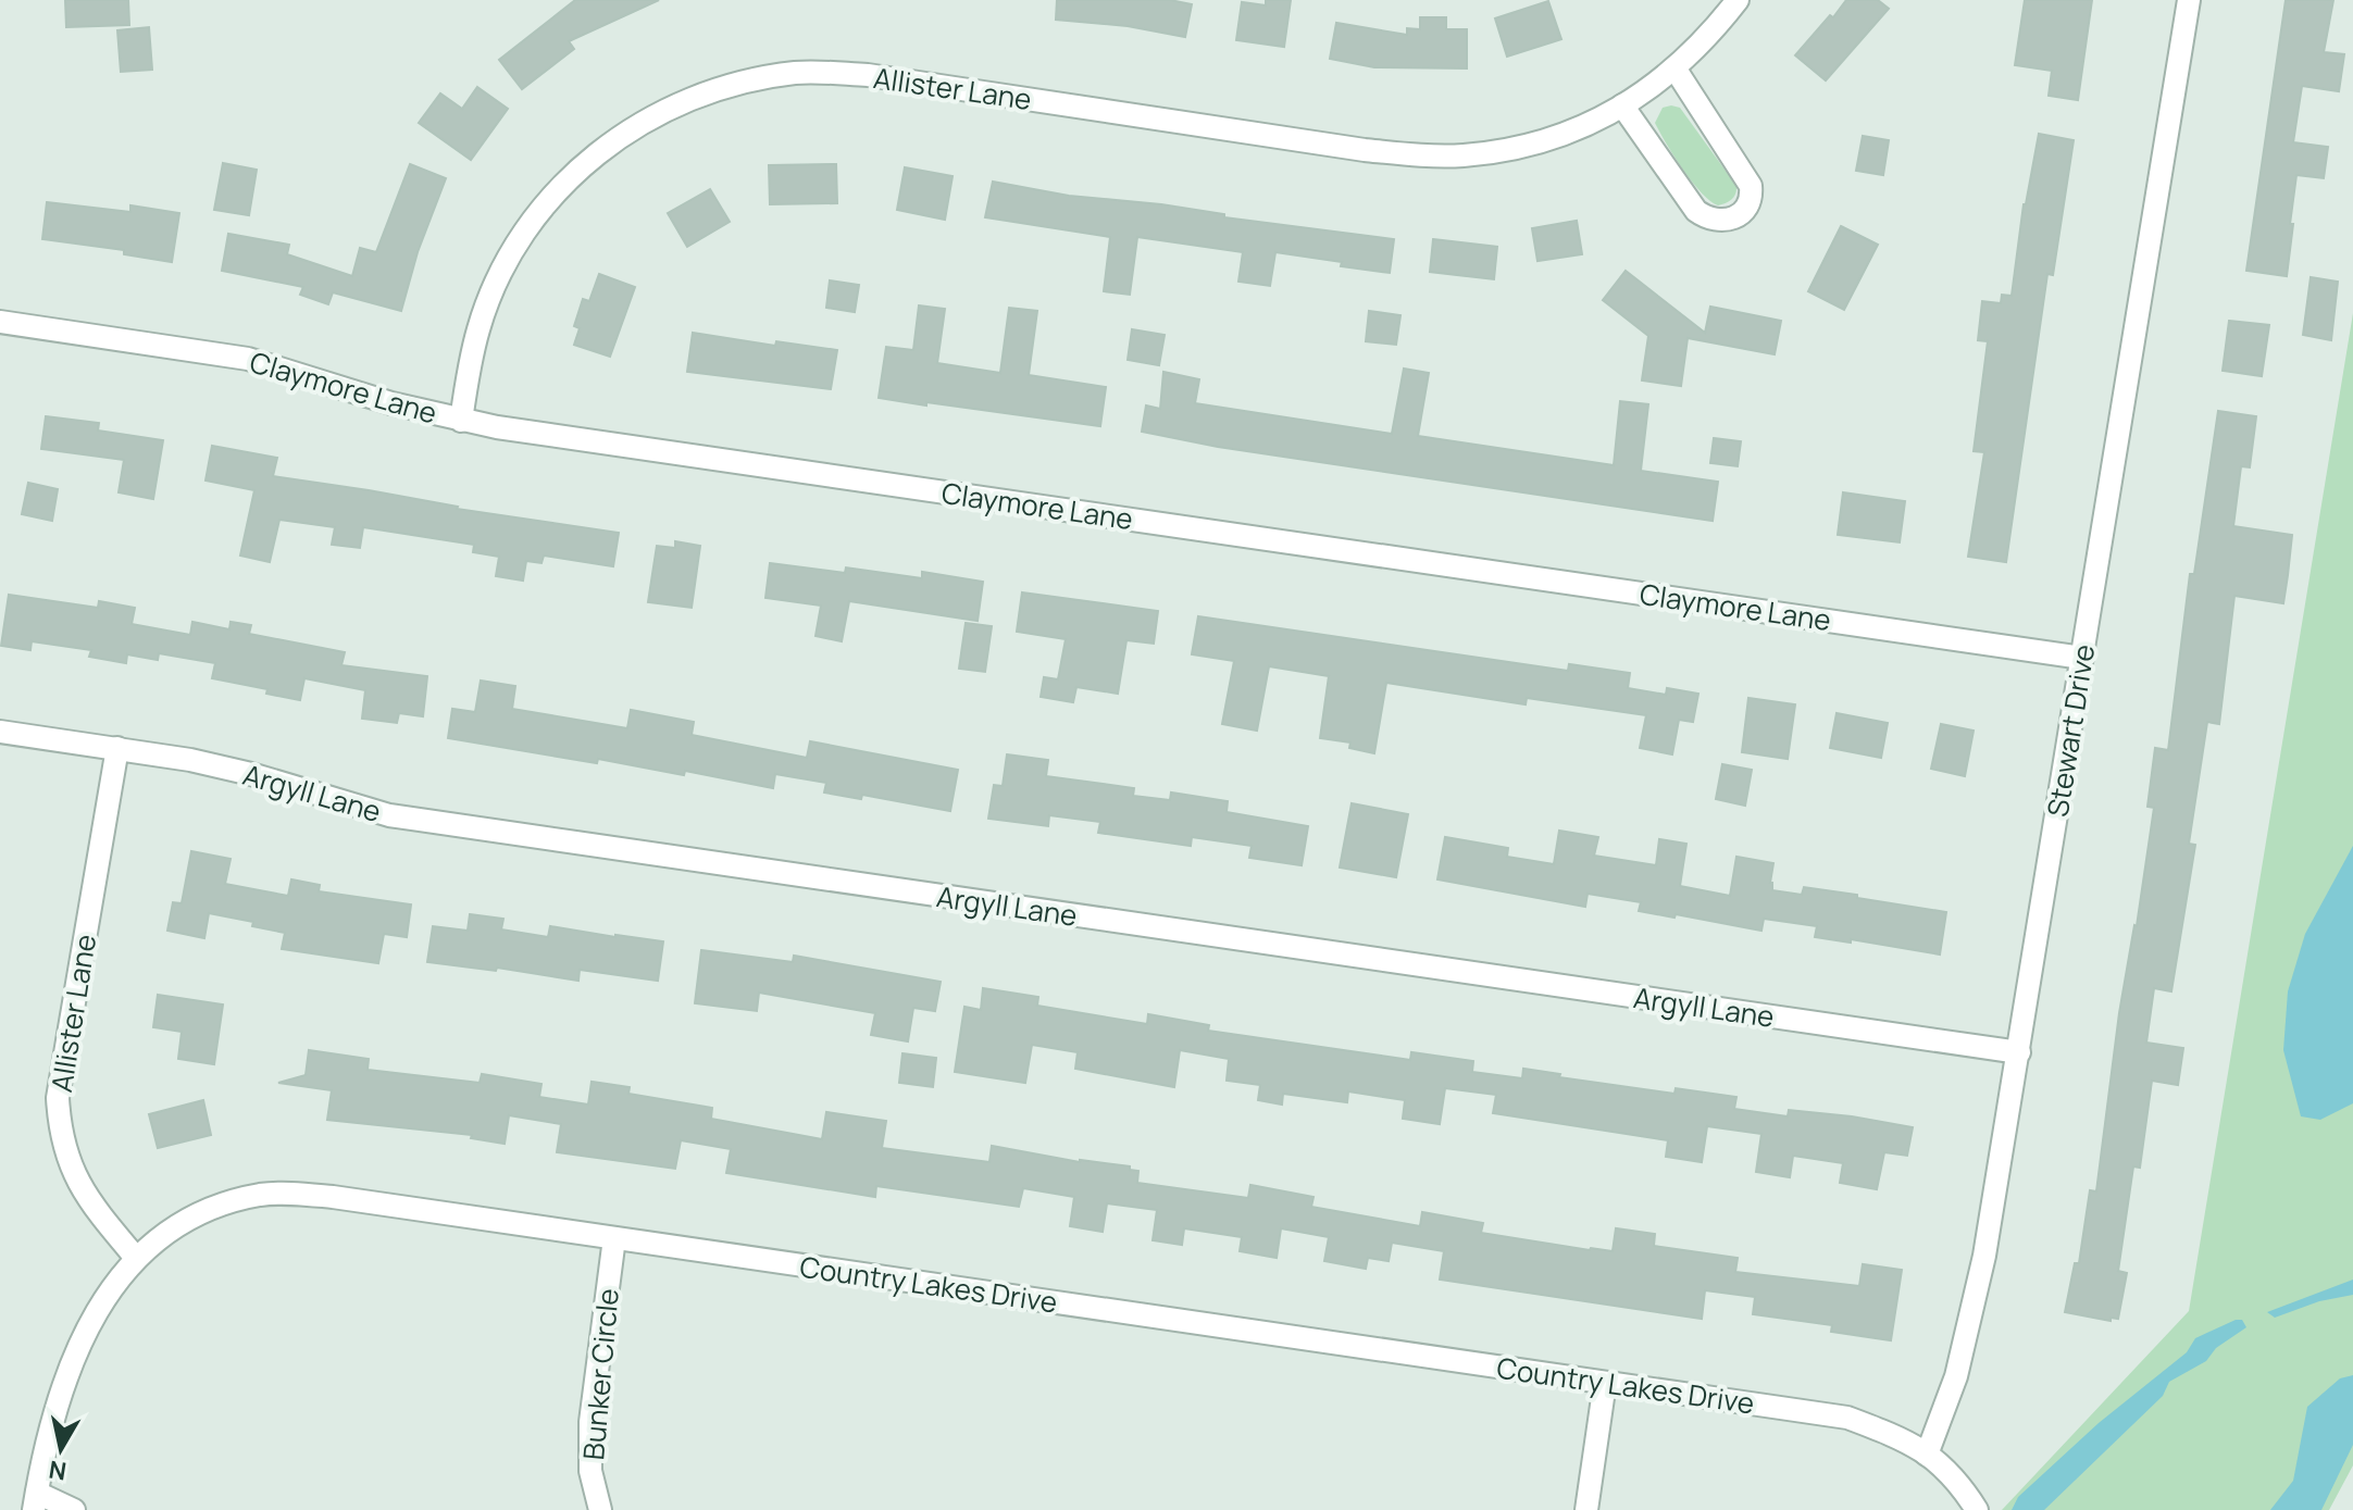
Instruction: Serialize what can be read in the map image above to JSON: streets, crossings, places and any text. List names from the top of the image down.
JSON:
{
  "streets": {
    "street": [
      "Allister Lane",
      "Claymore Lane",
      "Stewart Drive",
      "Argyll Lane",
      "Country Lakes Drive",
      "Bunker Circle"
    ]
  },
  "crossings": [
    ["Allister Lane", "Claymore Lane"],
    ["Allister Lane", "Argyll Lane"],
    ["Allister Lane", "Country Lakes Drive"],
    ["Claymore Lane", "Stewart Drive"],
    ["Stewart Drive", "Argyll Lane"],
    ["Stewart Drive", "Country Lakes Drive"],
    ["Country Lakes Drive", "Bunker Circle"]
  ],
  "north": "bottom"
}
